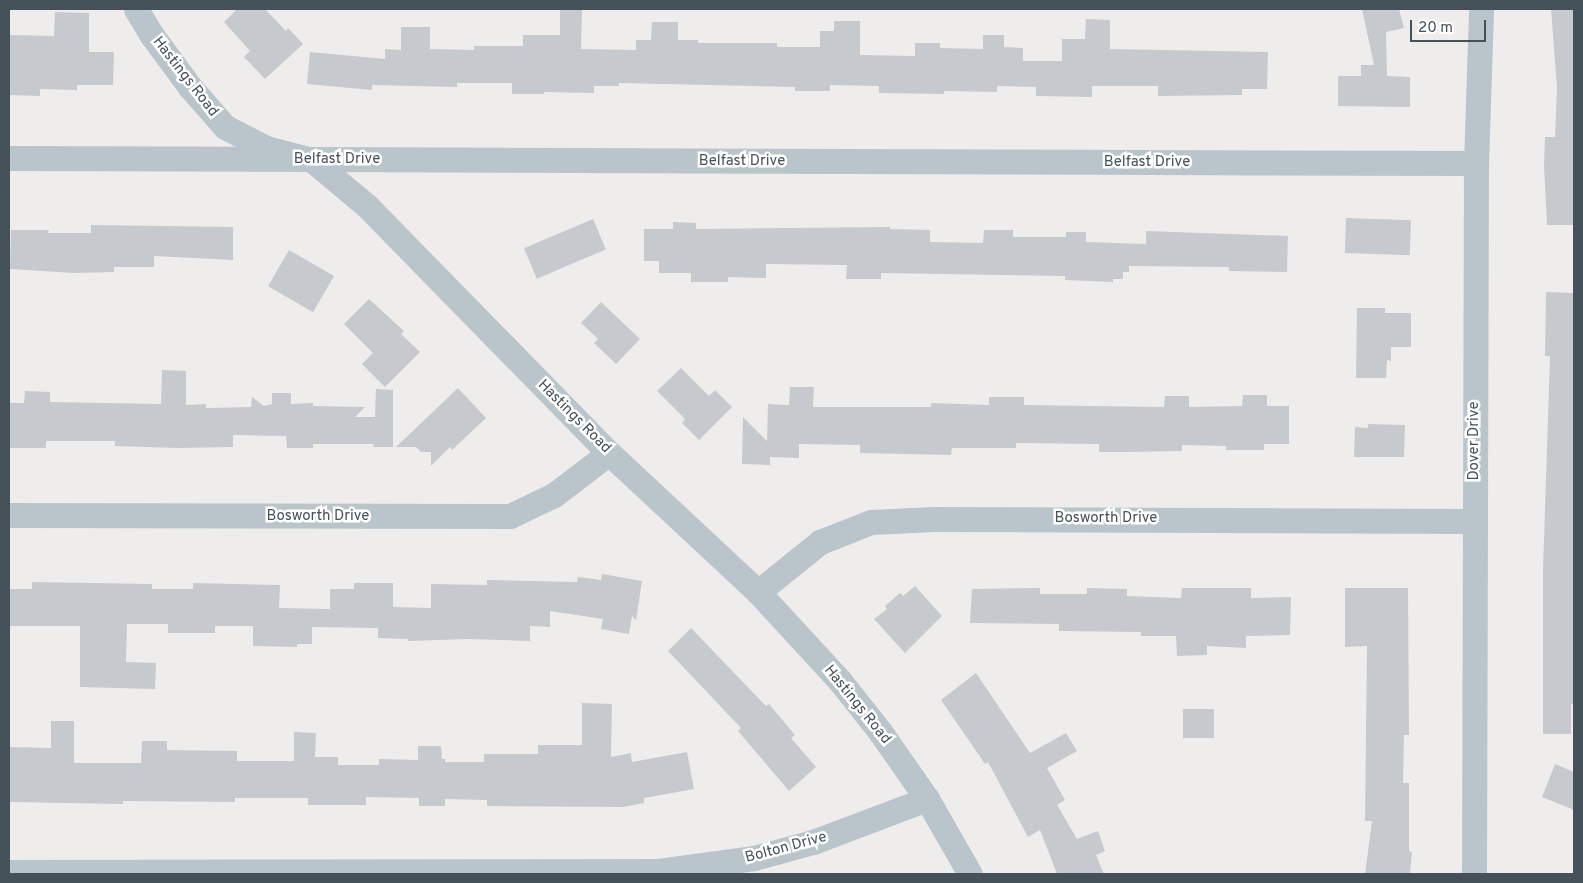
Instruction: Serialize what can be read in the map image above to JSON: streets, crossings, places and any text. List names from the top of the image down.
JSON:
{
  "streets": {
    "street": [
      "Hastings Road",
      "Belfast Drive",
      "Dover Drive",
      "Bosworth Drive",
      "Bolton Drive"
    ]
  },
  "crossings": [
    ["Hastings Road", "Belfast Drive"],
    ["Hastings Road", "Bosworth Drive"],
    ["Hastings Road", "Bolton Drive"],
    ["Belfast Drive", "Dover Drive"],
    ["Dover Drive", "Bosworth Drive"]
  ],
  "scale_bar": "20 m"
}
